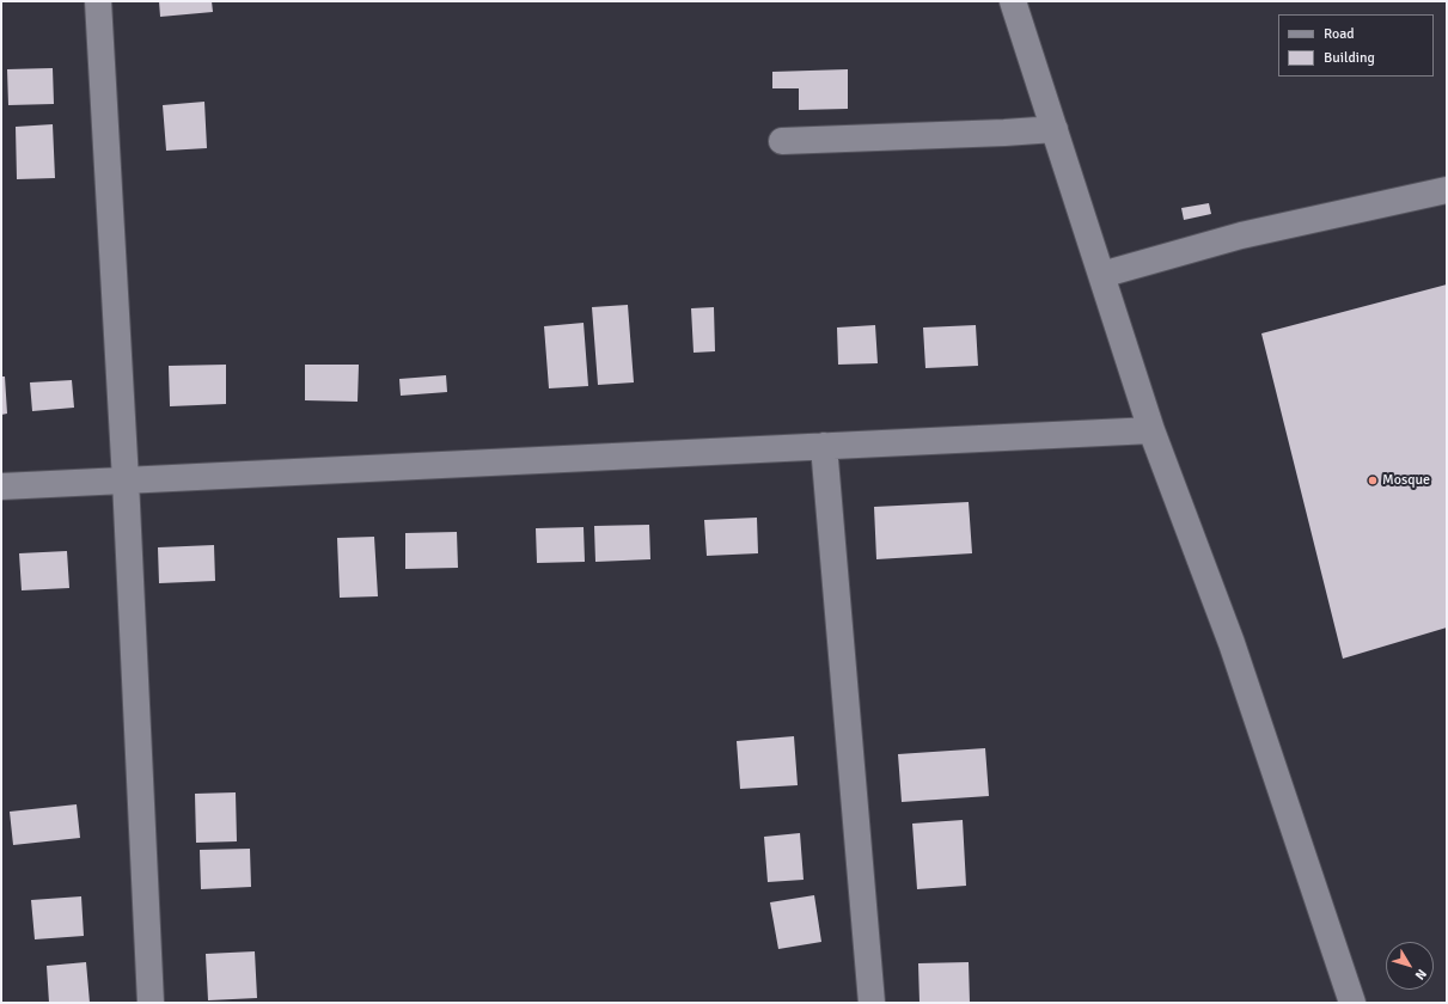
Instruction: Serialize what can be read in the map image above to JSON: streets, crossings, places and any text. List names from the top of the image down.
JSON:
{
  "places": ["Mosque"],
  "legend": ["Road", "Building"],
  "north": "bottom right"
}
